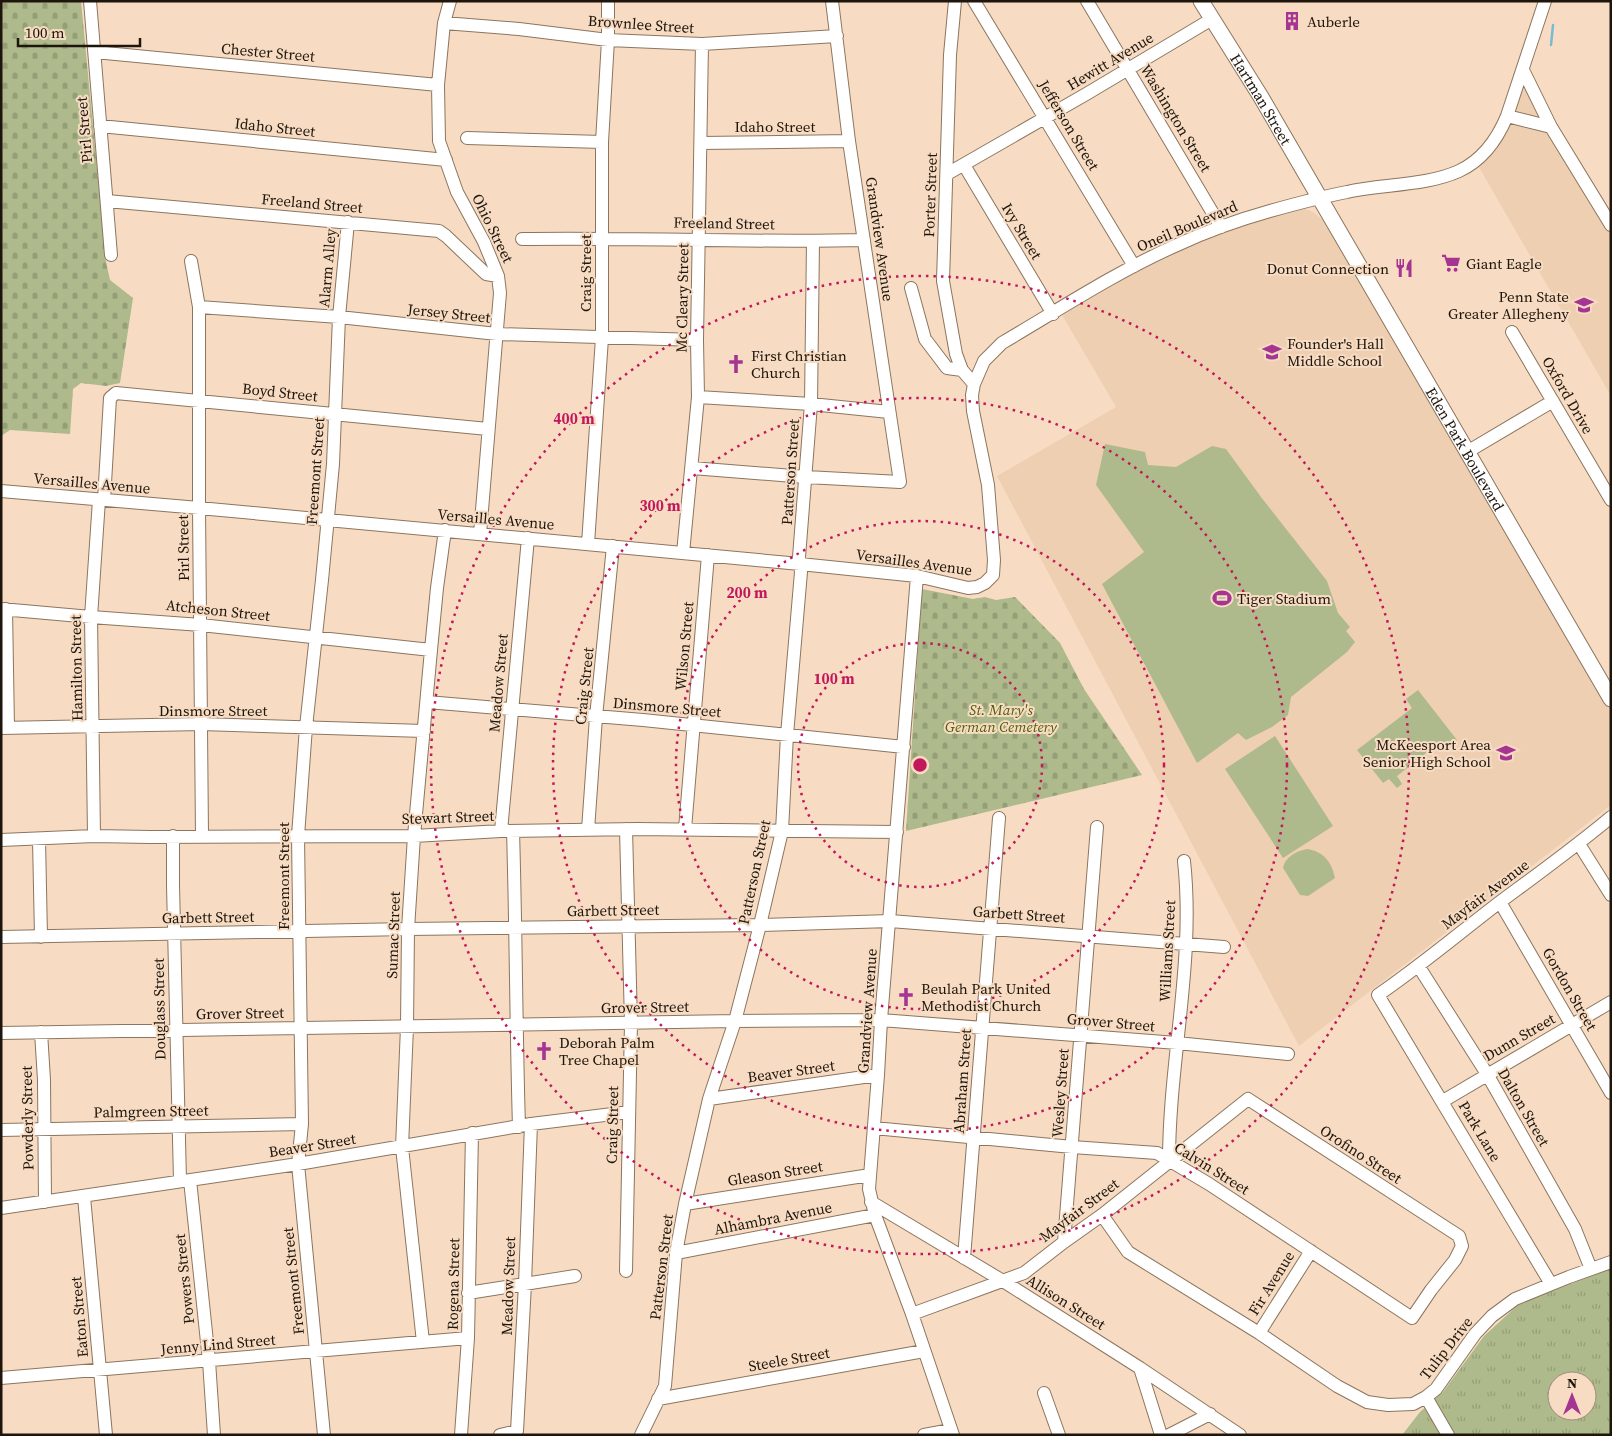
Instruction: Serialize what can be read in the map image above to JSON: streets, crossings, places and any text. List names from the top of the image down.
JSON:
{
  "streets": {
    "main road": ["Hartman Street", "Eden Park Boulevard"],
    "street": [
      "Brownlee Street",
      "Chester Street",
      "Hewitt Avenue",
      "Washington Street",
      "Jefferson Street",
      "Idaho Street",
      "Pirl Street",
      "Porter Street",
      "Freeland Street",
      "Oneil Boulevard",
      "Ohio Street",
      "Ivy Street",
      "Grandview Avenue",
      "Alarm Alley",
      "Craig Street",
      "Mc Cleary Street",
      "Jersey Street",
      "Boyd Street",
      "Oxford Drive",
      "Freemont Street",
      "Patterson Street",
      "Versailles Avenue",
      "Atcheson Street",
      "Wilson Street",
      "Hamilton Street",
      "Meadow Street",
      "Dinsmore Street",
      "Stewart Street",
      "Mayfair Avenue",
      "Garbett Street",
      "Sumac Street",
      "Williams Street",
      "Gordon Street",
      "Grover Street",
      "Douglass Street",
      "Dunn Street",
      "Beaver Street",
      "Abraham Street",
      "Wesley Street",
      "Dalton Street",
      "Palmgreen Street",
      "Powderly Street",
      "Park Lane",
      "Orofino Street",
      "Calvin Street",
      "Gleason Street",
      "Mayfair Street",
      "Alhambra Avenue",
      "Powers Street",
      "Fir Avenue",
      "Rogena Street",
      "Allison Street",
      "Eaton Street",
      "Jenny Lind Street",
      "Tulip Drive",
      "Steele Street"
    ]
  },
  "crossings": [
    ["Brownlee Street", "Ohio Street"],
    ["Brownlee Street", "Grandview Avenue"],
    ["Brownlee Street", "Craig Street"],
    ["Brownlee Street", "Mc Cleary Street"],
    ["Chester Street", "Pirl Street"],
    ["Chester Street", "Ohio Street"],
    ["Hewitt Avenue", "Hartman Street"],
    ["Hewitt Avenue", "Washington Street"],
    ["Hewitt Avenue", "Jefferson Street"],
    ["Hewitt Avenue", "Porter Street"],
    ["Hewitt Avenue", "Ivy Street"],
    ["Hartman Street", "Oneil Boulevard"],
    ["Hartman Street", "Eden Park Boulevard"],
    ["Washington Street", "Oneil Boulevard"],
    ["Jefferson Street", "Oneil Boulevard"],
    ["Idaho Street", "Pirl Street"],
    ["Idaho Street", "Ohio Street"],
    ["Idaho Street", "Grandview Avenue"],
    ["Idaho Street", "Mc Cleary Street"],
    ["Pirl Street", "Freeland Street"],
    ["Pirl Street", "Jersey Street"],
    ["Pirl Street", "Boyd Street"],
    ["Pirl Street", "Versailles Avenue"],
    ["Pirl Street", "Atcheson Street"],
    ["Pirl Street", "Dinsmore Street"],
    ["Pirl Street", "Stewart Street"],
    ["Porter Street", "Oneil Boulevard"],
    ["Freeland Street", "Ohio Street"],
    ["Freeland Street", "Grandview Avenue"],
    ["Freeland Street", "Alarm Alley"],
    ["Freeland Street", "Craig Street"],
    ["Freeland Street", "Mc Cleary Street"],
    ["Freeland Street", "Patterson Street"],
    ["Oneil Boulevard", "Ivy Street"],
    ["Oneil Boulevard", "Eden Park Boulevard"],
    ["Oneil Boulevard", "Versailles Avenue"],
    ["Ohio Street", "Jersey Street"],
    ["Ohio Street", "Boyd Street"],
    ["Ohio Street", "Versailles Avenue"],
    ["Grandview Avenue", "Patterson Street"],
    ["Grandview Avenue", "Versailles Avenue"],
    ["Grandview Avenue", "Dinsmore Street"],
    ["Grandview Avenue", "Stewart Street"],
    ["Grandview Avenue", "Garbett Street"],
    ["Grandview Avenue", "Grover Street"],
    ["Grandview Avenue", "Beaver Street"],
    ["Grandview Avenue", "Calvin Street"],
    ["Grandview Avenue", "Gleason Street"],
    ["Grandview Avenue", "Mayfair Street"],
    ["Grandview Avenue", "Alhambra Avenue"],
    ["Grandview Avenue", "Allison Street"],
    ["Grandview Avenue", "Steele Street"],
    ["Alarm Alley", "Jersey Street"],
    ["Alarm Alley", "Freemont Street"],
    ["Craig Street", "Jersey Street"],
    ["Craig Street", "Versailles Avenue"],
    ["Craig Street", "Dinsmore Street"],
    ["Craig Street", "Stewart Street"],
    ["Craig Street", "Garbett Street"],
    ["Craig Street", "Grover Street"],
    ["Craig Street", "Beaver Street"],
    ["Mc Cleary Street", "Jersey Street"],
    ["Mc Cleary Street", "Versailles Avenue"],
    ["Jersey Street", "Freemont Street"],
    ["Boyd Street", "Freemont Street"],
    ["Boyd Street", "Hamilton Street"],
    ["Freemont Street", "Versailles Avenue"],
    ["Freemont Street", "Atcheson Street"],
    ["Freemont Street", "Dinsmore Street"],
    ["Freemont Street", "Stewart Street"],
    ["Freemont Street", "Garbett Street"],
    ["Freemont Street", "Grover Street"],
    ["Freemont Street", "Beaver Street"],
    ["Freemont Street", "Palmgreen Street"],
    ["Freemont Street", "Jenny Lind Street"],
    ["Patterson Street", "Versailles Avenue"],
    ["Patterson Street", "Dinsmore Street"],
    ["Patterson Street", "Stewart Street"],
    ["Patterson Street", "Garbett Street"],
    ["Patterson Street", "Grover Street"],
    ["Patterson Street", "Beaver Street"],
    ["Patterson Street", "Gleason Street"],
    ["Patterson Street", "Alhambra Avenue"],
    ["Patterson Street", "Steele Street"],
    ["Versailles Avenue", "Wilson Street"],
    ["Versailles Avenue", "Hamilton Street"],
    ["Versailles Avenue", "Meadow Street"],
    ["Versailles Avenue", "Sumac Street"],
    ["Atcheson Street", "Hamilton Street"],
    ["Atcheson Street", "Sumac Street"],
    ["Wilson Street", "Dinsmore Street"],
    ["Wilson Street", "Stewart Street"],
    ["Hamilton Street", "Dinsmore Street"],
    ["Hamilton Street", "Stewart Street"],
    ["Meadow Street", "Dinsmore Street"],
    ["Meadow Street", "Stewart Street"],
    ["Meadow Street", "Garbett Street"],
    ["Meadow Street", "Grover Street"],
    ["Meadow Street", "Beaver Street"],
    ["Dinsmore Street", "Sumac Street"],
    ["Stewart Street", "Sumac Street"],
    ["Stewart Street", "Douglass Street"],
    ["Mayfair Avenue", "Gordon Street"],
    ["Mayfair Avenue", "Dalton Street"],
    ["Mayfair Avenue", "Park Lane"],
    ["Garbett Street", "Sumac Street"],
    ["Garbett Street", "Williams Street"],
    ["Garbett Street", "Douglass Street"],
    ["Garbett Street", "Abraham Street"],
    ["Garbett Street", "Wesley Street"],
    ["Sumac Street", "Grover Street"],
    ["Sumac Street", "Beaver Street"],
    ["Sumac Street", "Jenny Lind Street"],
    ["Williams Street", "Grover Street"],
    ["Williams Street", "Calvin Street"],
    ["Williams Street", "Mayfair Street"],
    ["Gordon Street", "Dunn Street"],
    ["Grover Street", "Douglass Street"],
    ["Grover Street", "Abraham Street"],
    ["Grover Street", "Wesley Street"],
    ["Grover Street", "Powderly Street"],
    ["Douglass Street", "Beaver Street"],
    ["Douglass Street", "Palmgreen Street"],
    ["Douglass Street", "Powers Street"],
    ["Dunn Street", "Dalton Street"],
    ["Dunn Street", "Park Lane"],
    ["Beaver Street", "Powderly Street"],
    ["Beaver Street", "Powers Street"],
    ["Beaver Street", "Rogena Street"],
    ["Beaver Street", "Eaton Street"],
    ["Abraham Street", "Calvin Street"],
    ["Abraham Street", "Allison Street"],
    ["Wesley Street", "Calvin Street"],
    ["Wesley Street", "Mayfair Street"],
    ["Dalton Street", "Tulip Drive"],
    ["Palmgreen Street", "Powderly Street"],
    ["Park Lane", "Tulip Drive"],
    ["Orofino Street", "Calvin Street"],
    ["Orofino Street", "Mayfair Street"],
    ["Calvin Street", "Mayfair Street"],
    ["Calvin Street", "Fir Avenue"],
    ["Mayfair Street", "Allison Street"],
    ["Powers Street", "Jenny Lind Street"],
    ["Rogena Street", "Jenny Lind Street"],
    ["Eaton Street", "Jenny Lind Street"]
  ],
  "parks": ["St. Mary's German Cemetery"],
  "places": {
    "building": ["Auberle"],
    "supermarket": ["Giant Eagle"],
    "restaurant": ["Donut Connection"],
    "school or university": ["Penn State Greater Allegheny", "Founder's Hall Middle School", "McKeesport Area Senior High School"],
    "church": ["First Christian Church", "Beulah Park United Methodist Church", "Deborah Palm Tree Chapel"],
    "sports": ["Tiger Stadium"]
  },
  "scale_bar": "100 m",
  "north": "top",
  "rings": [
    "400 m",
    "300 m",
    "200 m",
    "100 m"
  ]
}
